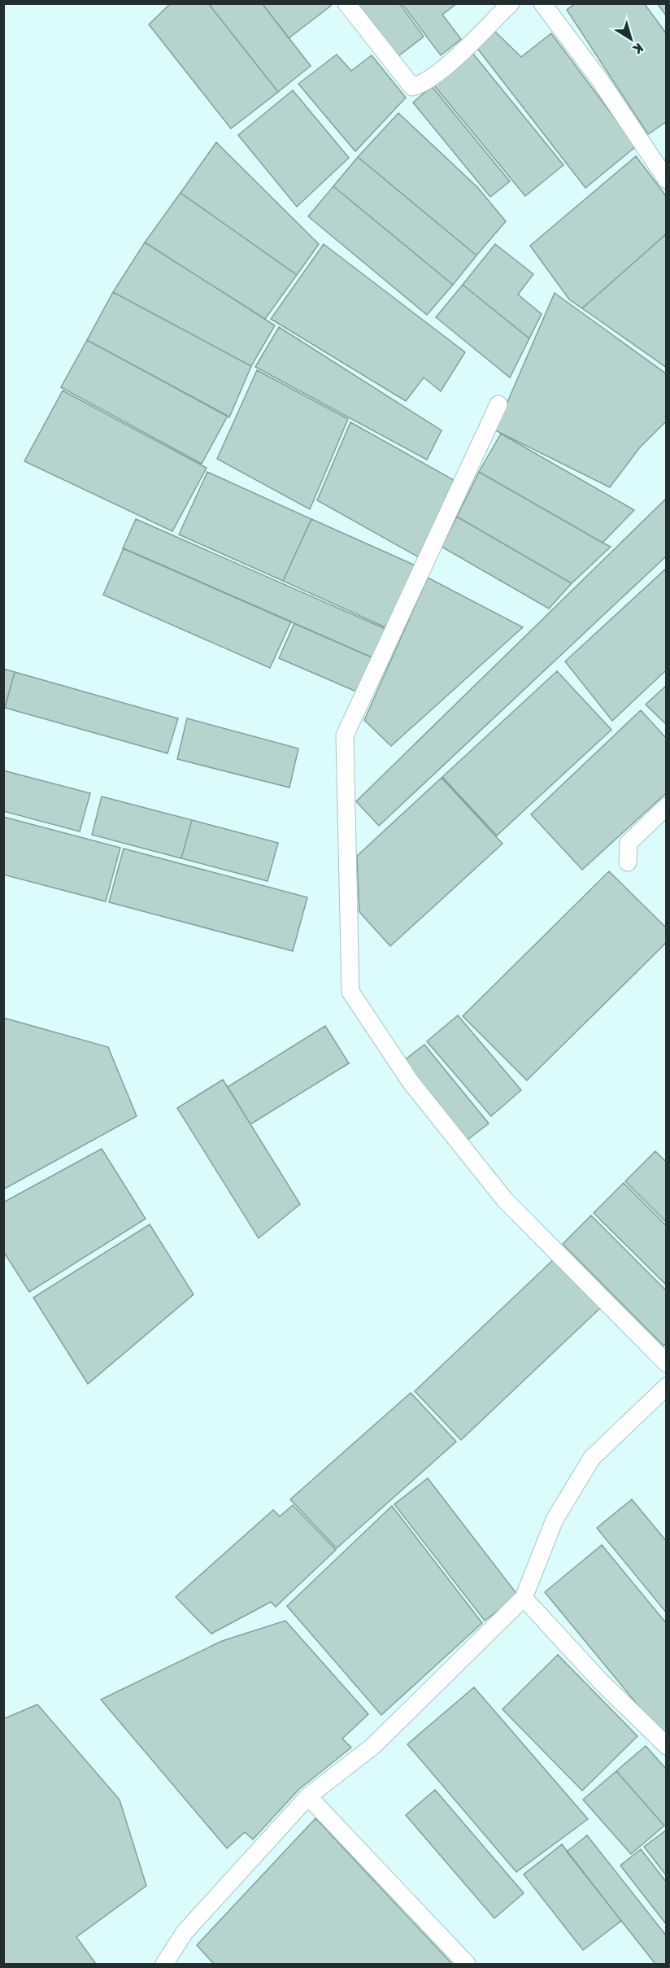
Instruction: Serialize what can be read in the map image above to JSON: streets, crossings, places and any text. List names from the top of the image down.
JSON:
{
  "north": "bottom right"
}
